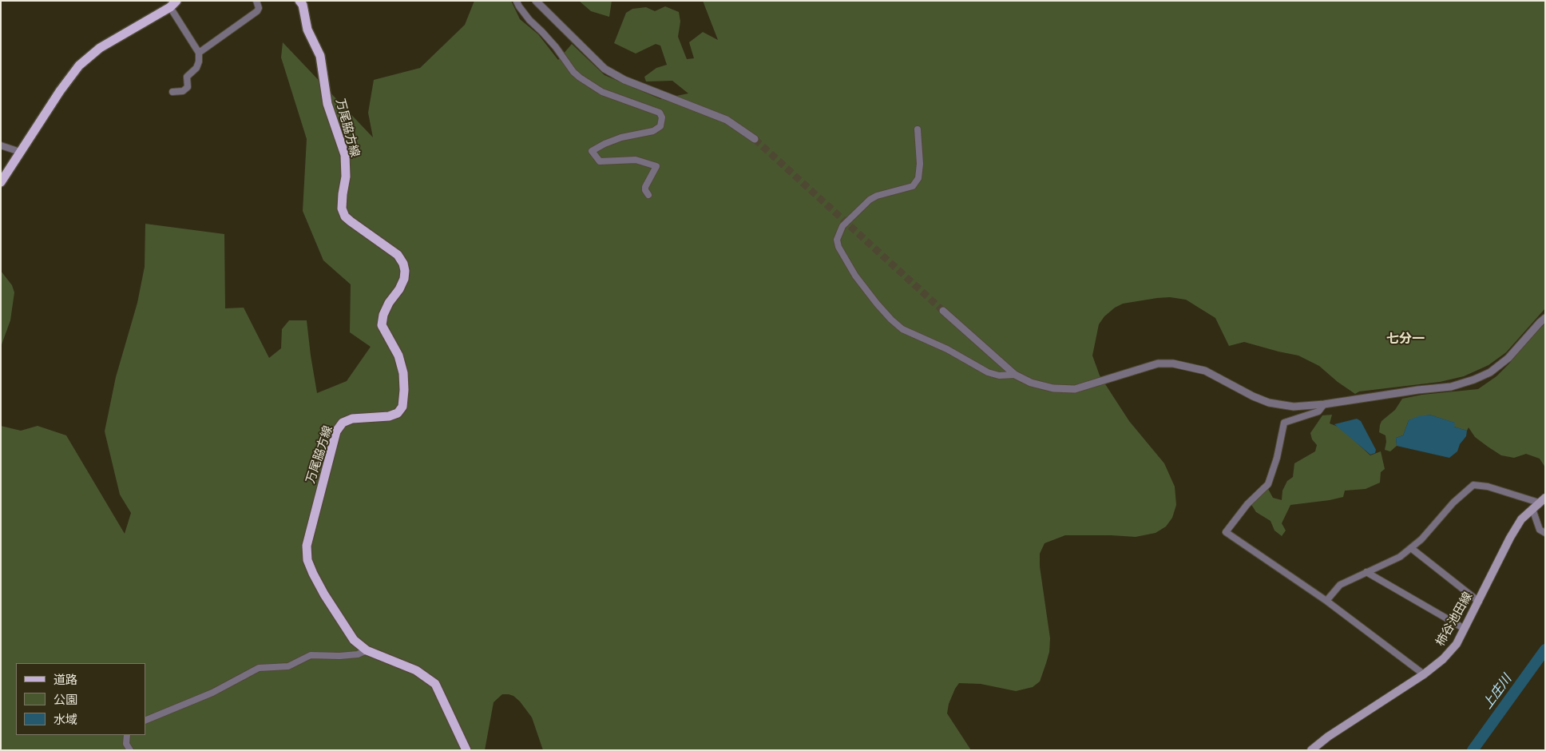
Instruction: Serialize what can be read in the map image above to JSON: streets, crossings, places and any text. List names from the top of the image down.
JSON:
{
  "streets": {
    "main road": ["万尾脇方線", "柿谷池田線"]
  },
  "districts": ["七分一"],
  "water": ["上庄川"],
  "legend": ["道路", "公園", "水域"]
}
